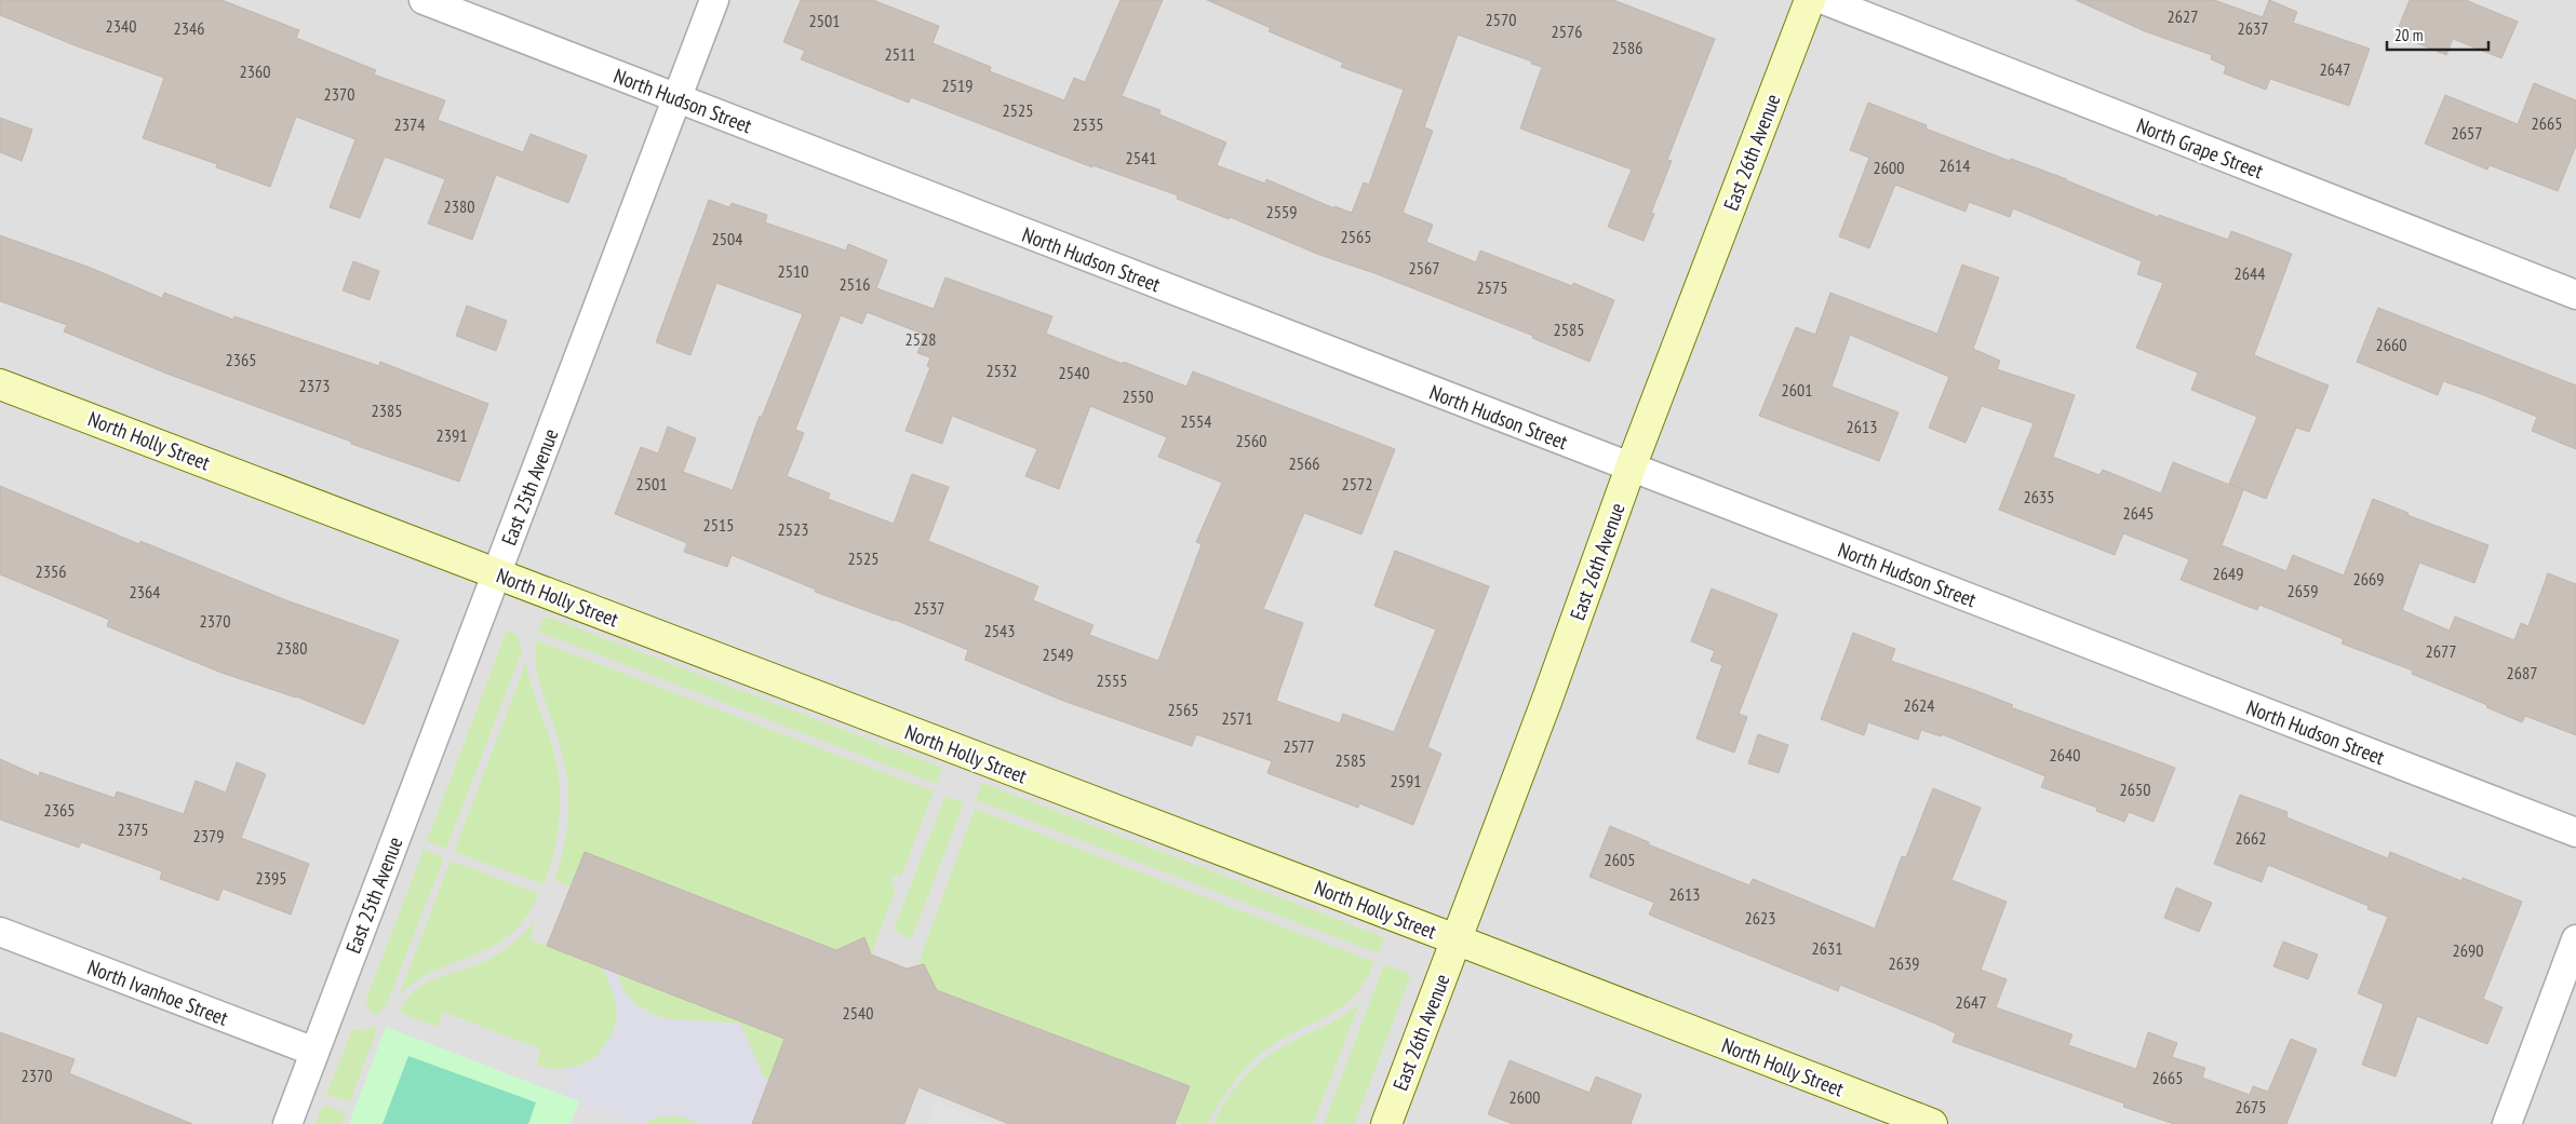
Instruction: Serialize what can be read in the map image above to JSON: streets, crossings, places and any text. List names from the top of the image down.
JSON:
{
  "streets": {
    "street": [
      "North Hudson Street",
      "North Grape Street",
      "East 26th Avenue",
      "North Holly Street",
      "East 25th Avenue",
      "North Ivanhoe Street"
    ]
  },
  "crossings": [
    ["North Hudson Street", "East 26th Avenue"],
    ["North Hudson Street", "East 25th Avenue"],
    ["East 26th Avenue", "North Holly Street"],
    ["North Holly Street", "East 25th Avenue"],
    ["East 25th Avenue", "North Ivanhoe Street"]
  ],
  "house_numbers": [
    "2627",
    "2570",
    "2501",
    "2340",
    "2346",
    "2637",
    "2576",
    "2586",
    "2511",
    "2647",
    "2360",
    "2519",
    "2370",
    "2525",
    "2665",
    "2374",
    "2535",
    "2657",
    "2541",
    "2614",
    "2600",
    "2380",
    "2559",
    "2565",
    "2504",
    "2567",
    "2510",
    "2644",
    "2516",
    "2575",
    "2585",
    "2528",
    "2660",
    "2365",
    "2532",
    "2540",
    "2373",
    "2601",
    "2550",
    "2385",
    "2554",
    "2613",
    "2391",
    "2560",
    "2566",
    "2501",
    "2572",
    "2635",
    "2645",
    "2515",
    "2523",
    "2525",
    "2356",
    "2649",
    "2669",
    "2659",
    "2364",
    "2537",
    "2370",
    "2543",
    "2380",
    "2677",
    "2549",
    "2687",
    "2555",
    "2624",
    "2565",
    "2571",
    "2577",
    "2640",
    "2585",
    "2591",
    "2650",
    "2365",
    "2375",
    "2379",
    "2662",
    "2605",
    "2395",
    "2613",
    "2623",
    "2631",
    "2690",
    "2639",
    "2647",
    "2540",
    "2370",
    "2665",
    "2600",
    "2675"
  ],
  "scale_bar": "20 m"
}
